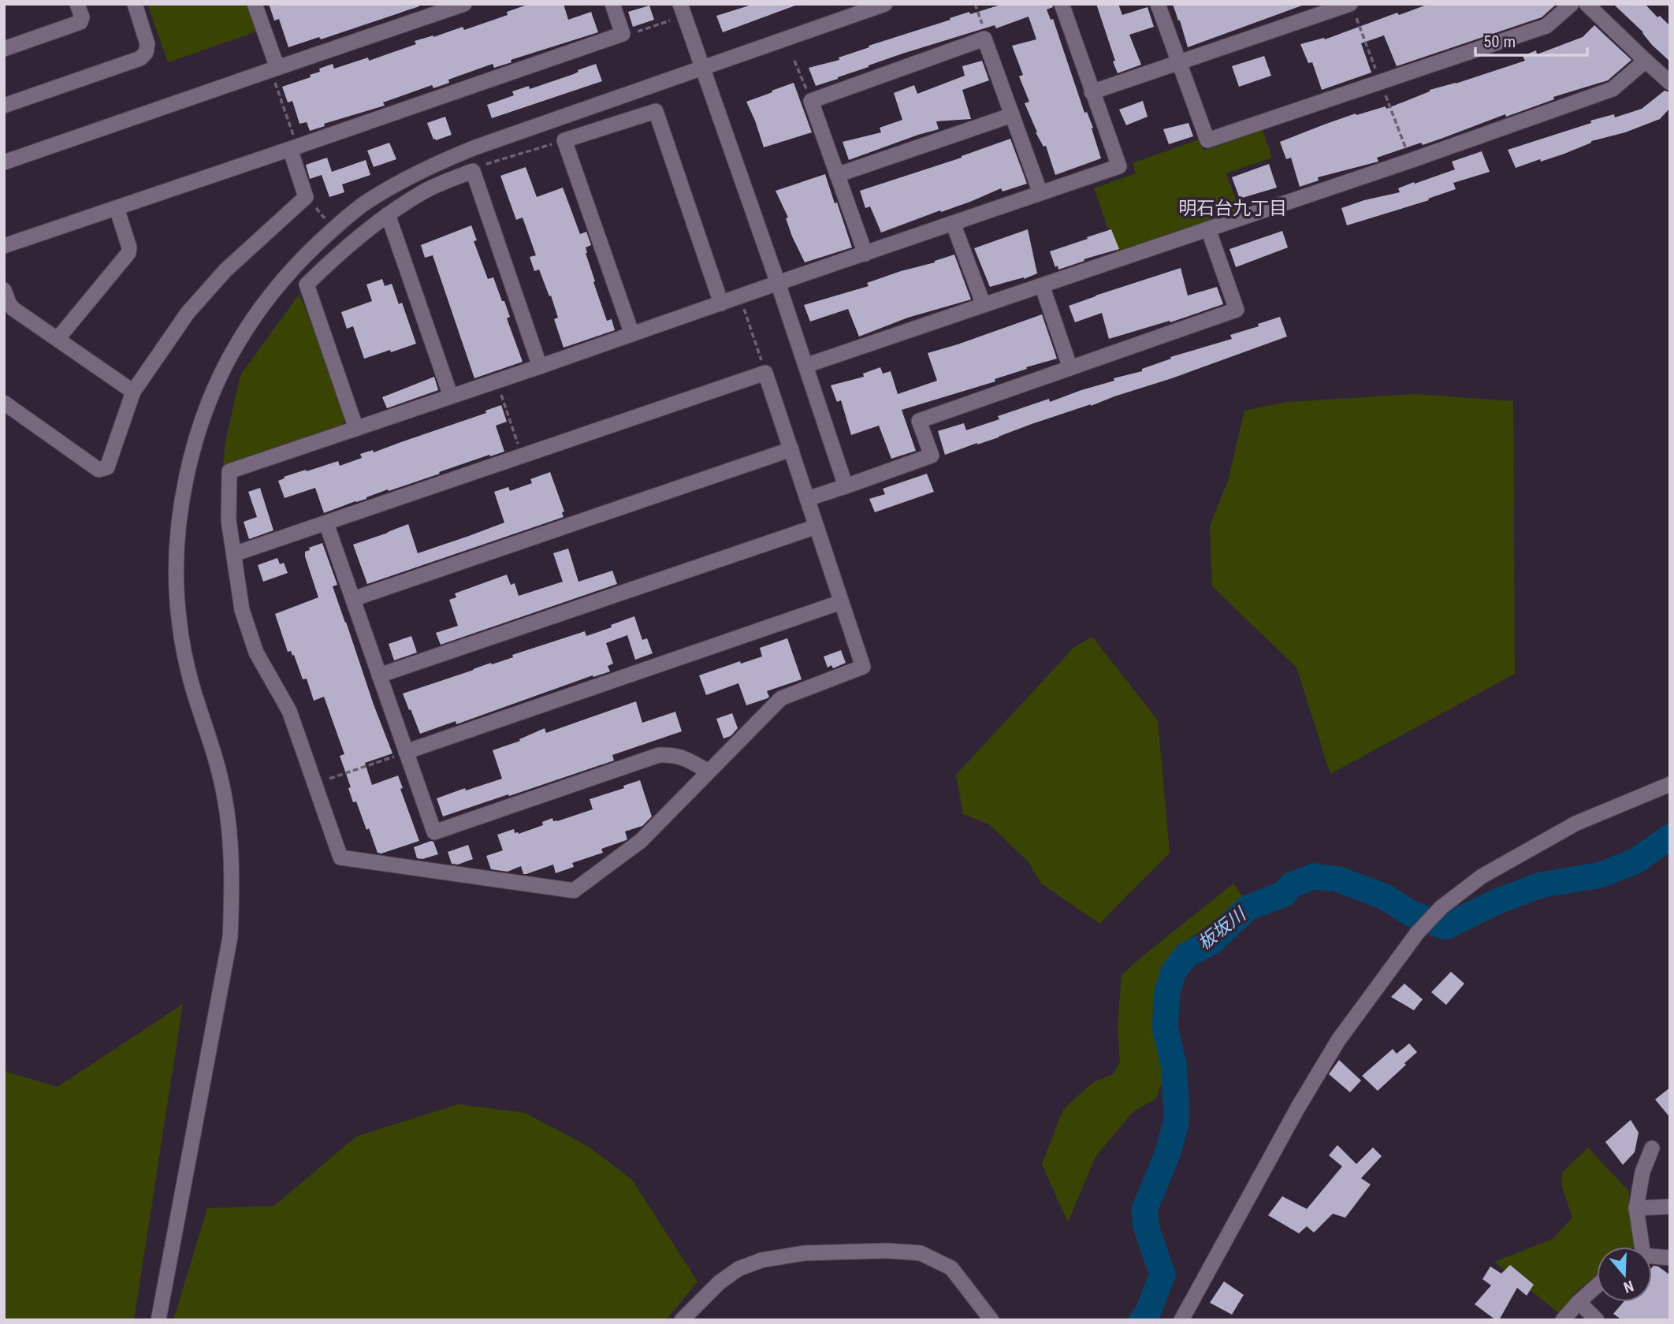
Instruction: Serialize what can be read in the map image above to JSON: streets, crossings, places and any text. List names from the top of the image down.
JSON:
{
  "districts": ["明石台九丁目"],
  "water": ["板坂川"],
  "scale_bar": "50 m",
  "north": "bottom"
}
